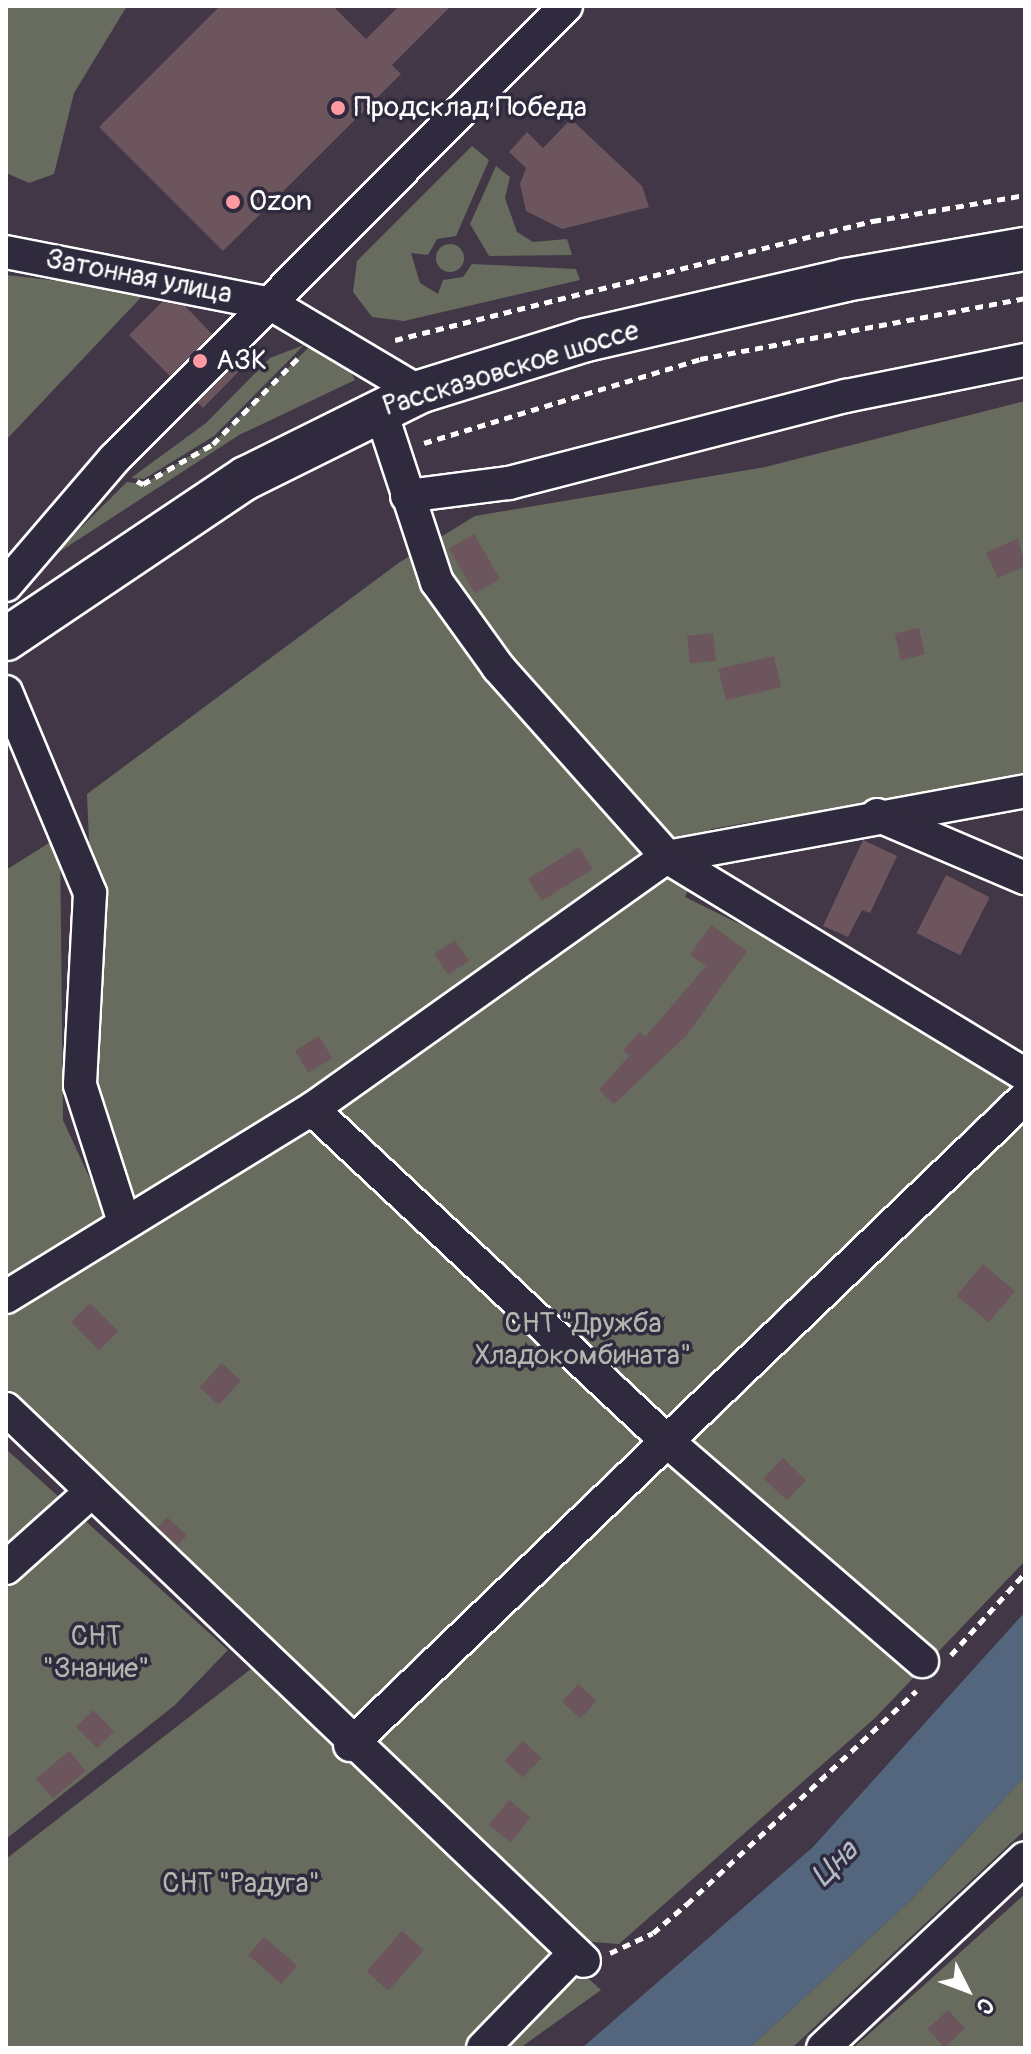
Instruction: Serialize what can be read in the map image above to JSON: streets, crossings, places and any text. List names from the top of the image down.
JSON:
{
  "streets": {
    "main road": ["Рассказовское шоссе"],
    "street": ["Затонная улица"]
  },
  "crossings": [
    ["Затонная улица", "Рассказовское шоссе"]
  ],
  "water": ["Цна"],
  "parks": ["СНТ \"Дружба Хладокомбината\"", "СНТ \"Знание\"", "СНТ \"Радуга\""],
  "places": ["Продсклад Победа", "Ozon", "АЗК"],
  "north": "bottom right"
}
